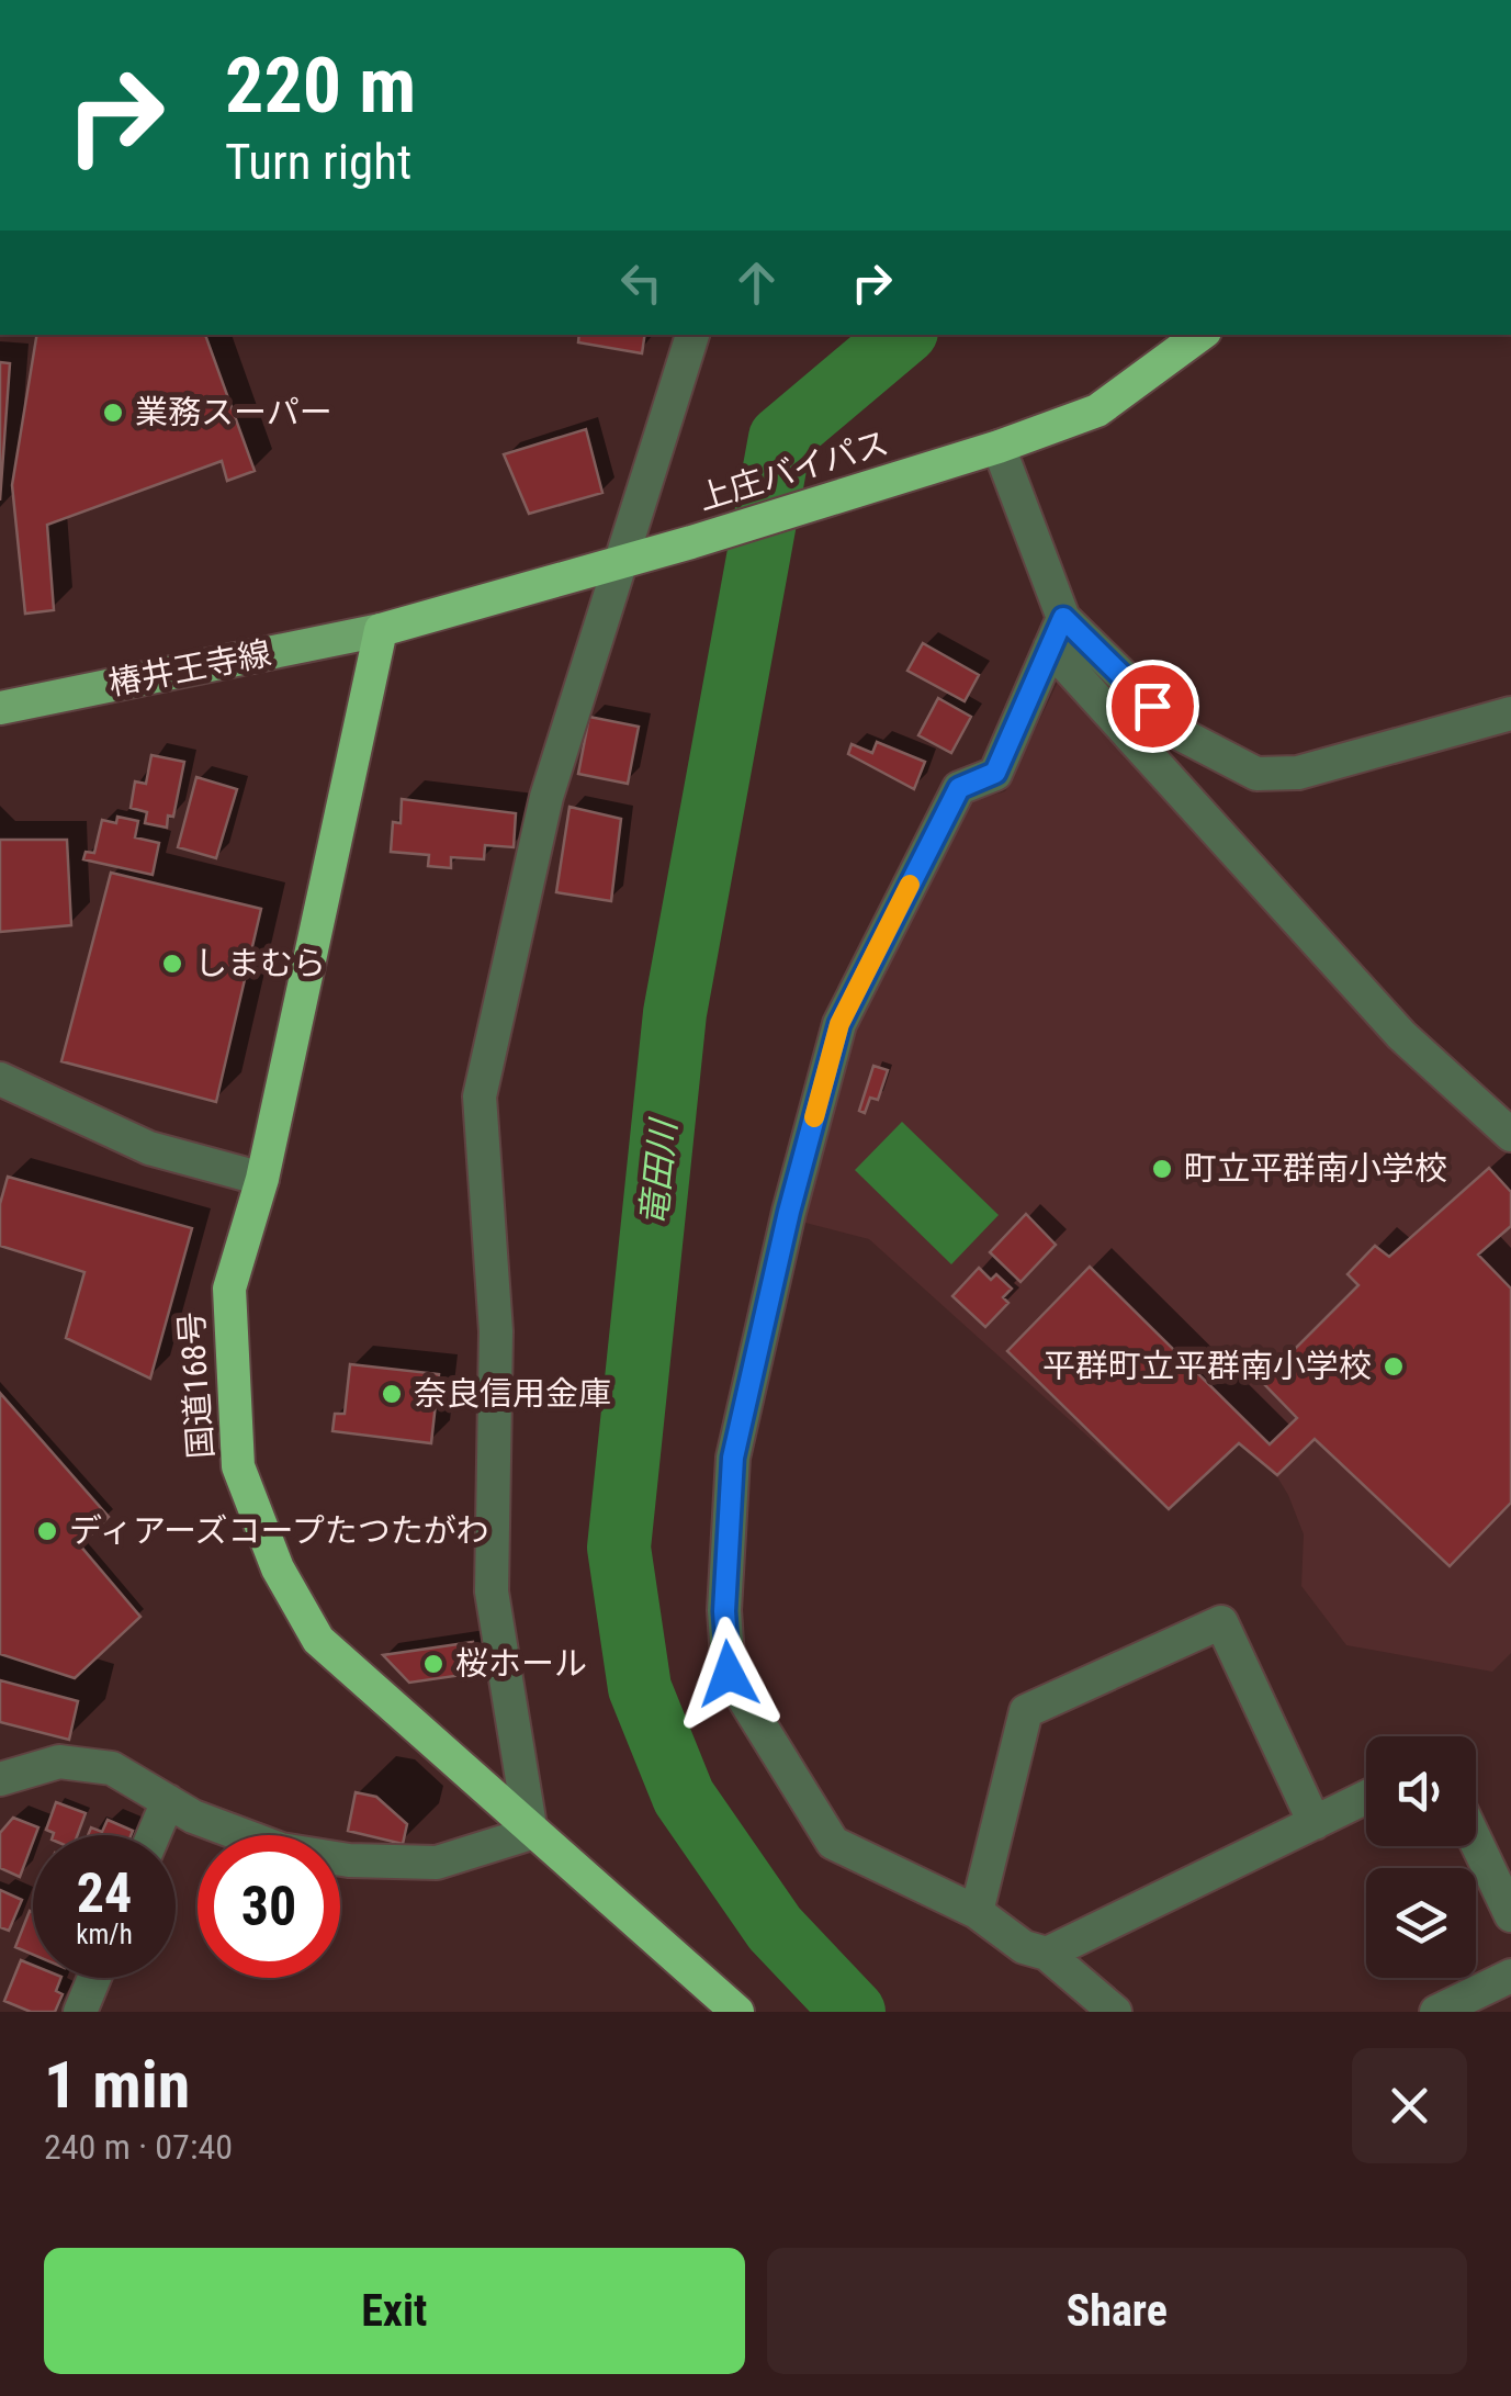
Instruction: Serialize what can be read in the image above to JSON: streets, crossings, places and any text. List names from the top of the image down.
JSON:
{
  "streets": {
    "highway": ["上庄バイパス", "国道168号"],
    "main road": ["椿井王寺線"]
  },
  "crossings": [
    ["上庄バイパス", "椿井王寺線"],
    ["上庄バイパス", "国道168号"],
    ["椿井王寺線", "国道168号"]
  ],
  "water": ["竜田川"],
  "places": [
    "業務スーパー",
    "しまむら",
    "町立平群南小学校",
    "平群町立平群南小学校",
    "奈良信用金庫",
    "ディアーズコープたつたがわ",
    "桜ホール"
  ],
  "page": {
    "turn": ["220 m", "Turn right"],
    "speed": "24 km/h",
    "limit": "30",
    "heading": ["1 min", "240 m · 07:40"],
    "buttons": ["Exit", "Share"]
  }
}
